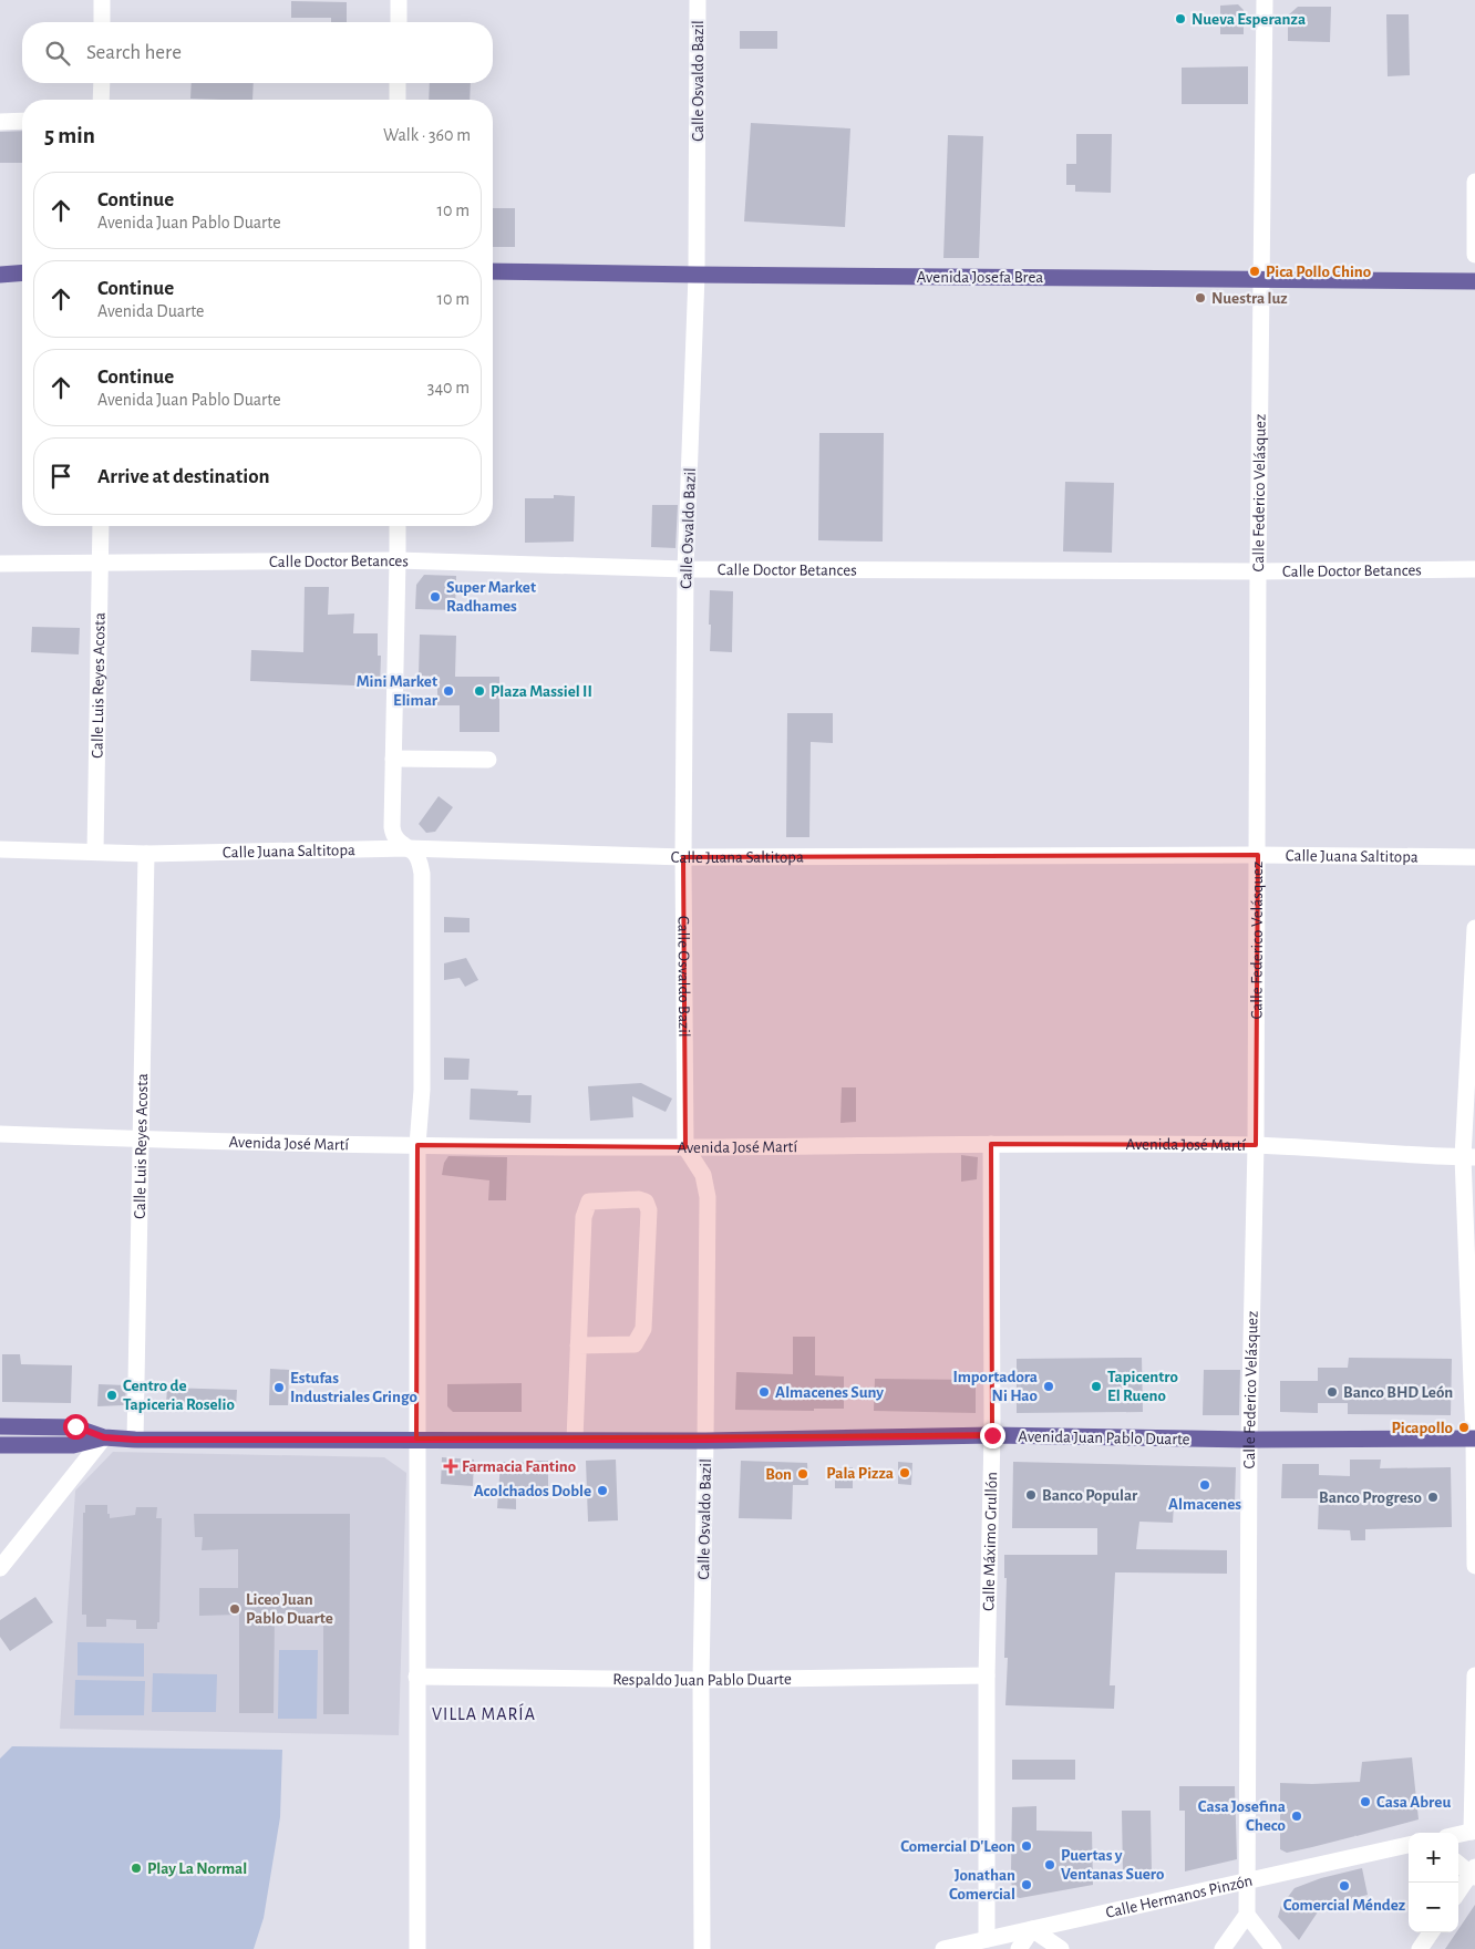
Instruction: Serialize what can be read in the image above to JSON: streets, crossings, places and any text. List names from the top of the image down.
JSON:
{
  "streets": {
    "main road": ["Avenida Josefa Brea", "Avenida Juan Pablo Duarte"],
    "street": [
      "Calle Osvaldo Bazil",
      "Calle Federico Velásquez",
      "Calle Doctor Betances",
      "Calle Luis Reyes Acosta",
      "Calle Juana Saltitopa",
      "Avenida José Martí",
      "Calle Máximo Grullón",
      "Respaldo Juan Pablo Duarte",
      "Calle Hermanos Pinzón"
    ]
  },
  "crossings": [
    ["Calle Osvaldo Bazil", "Avenida Josefa Brea"],
    ["Calle Osvaldo Bazil", "Calle Doctor Betances"],
    ["Calle Osvaldo Bazil", "Calle Juana Saltitopa"],
    ["Calle Osvaldo Bazil", "Avenida José Martí"],
    ["Calle Osvaldo Bazil", "Avenida Juan Pablo Duarte"],
    ["Calle Osvaldo Bazil", "Respaldo Juan Pablo Duarte"],
    ["Avenida Josefa Brea", "Calle Federico Velásquez"],
    ["Calle Federico Velásquez", "Calle Doctor Betances"],
    ["Calle Federico Velásquez", "Calle Juana Saltitopa"],
    ["Calle Federico Velásquez", "Avenida José Martí"],
    ["Calle Federico Velásquez", "Avenida Juan Pablo Duarte"],
    ["Calle Federico Velásquez", "Calle Hermanos Pinzón"],
    ["Calle Doctor Betances", "Calle Luis Reyes Acosta"],
    ["Calle Luis Reyes Acosta", "Calle Juana Saltitopa"],
    ["Calle Luis Reyes Acosta", "Avenida José Martí"],
    ["Calle Luis Reyes Acosta", "Avenida Juan Pablo Duarte"],
    ["Avenida José Martí", "Calle Máximo Grullón"],
    ["Avenida Juan Pablo Duarte", "Calle Máximo Grullón"],
    ["Calle Máximo Grullón", "Respaldo Juan Pablo Duarte"],
    ["Calle Máximo Grullón", "Calle Hermanos Pinzón"]
  ],
  "districts": ["VILLA MARÍA"],
  "places": {
    "other": [
      "Nueva Esperanza",
      "Pica Pollo Chino",
      "Nuestra luz",
      "Super Market Radhames",
      "Mini Market Elimar",
      "Plaza Massiel II",
      "Importadora Ni Hao",
      "Tapicentro El Rueno",
      "Estufas Industriales Gringo",
      "Almacenes Suny",
      "Banco BHD León",
      "Centro de Tapiceria Roselio",
      "Picapollo",
      "Pala Pizza",
      "Bon",
      "Almacenes",
      "Acolchados Doble",
      "Banco Popular",
      "Banco Progreso",
      "Liceo Juan Pablo Duarte",
      "Casa Abreu",
      "Casa Josefina Checo",
      "Comercial D'Leon",
      "Puertas y Ventanas Suero",
      "Play La Normal",
      "Jonathan Comercial",
      "Comercial Méndez"
    ],
    "health": ["Farmacia Fantino"]
  },
  "page": {
    "search": "Search here",
    "heading": ["5 min", "Walk · 360 m"],
    "list": [
      ["Continue", "Avenida Juan Pablo Duarte", "10 m"],
      ["Continue", "Avenida Duarte", "10 m"],
      ["Continue", "Avenida Juan Pablo Duarte", "340 m"],
      "Arrive at destination"
    ],
    "map_buttons": ["+", "−"]
  }
}
